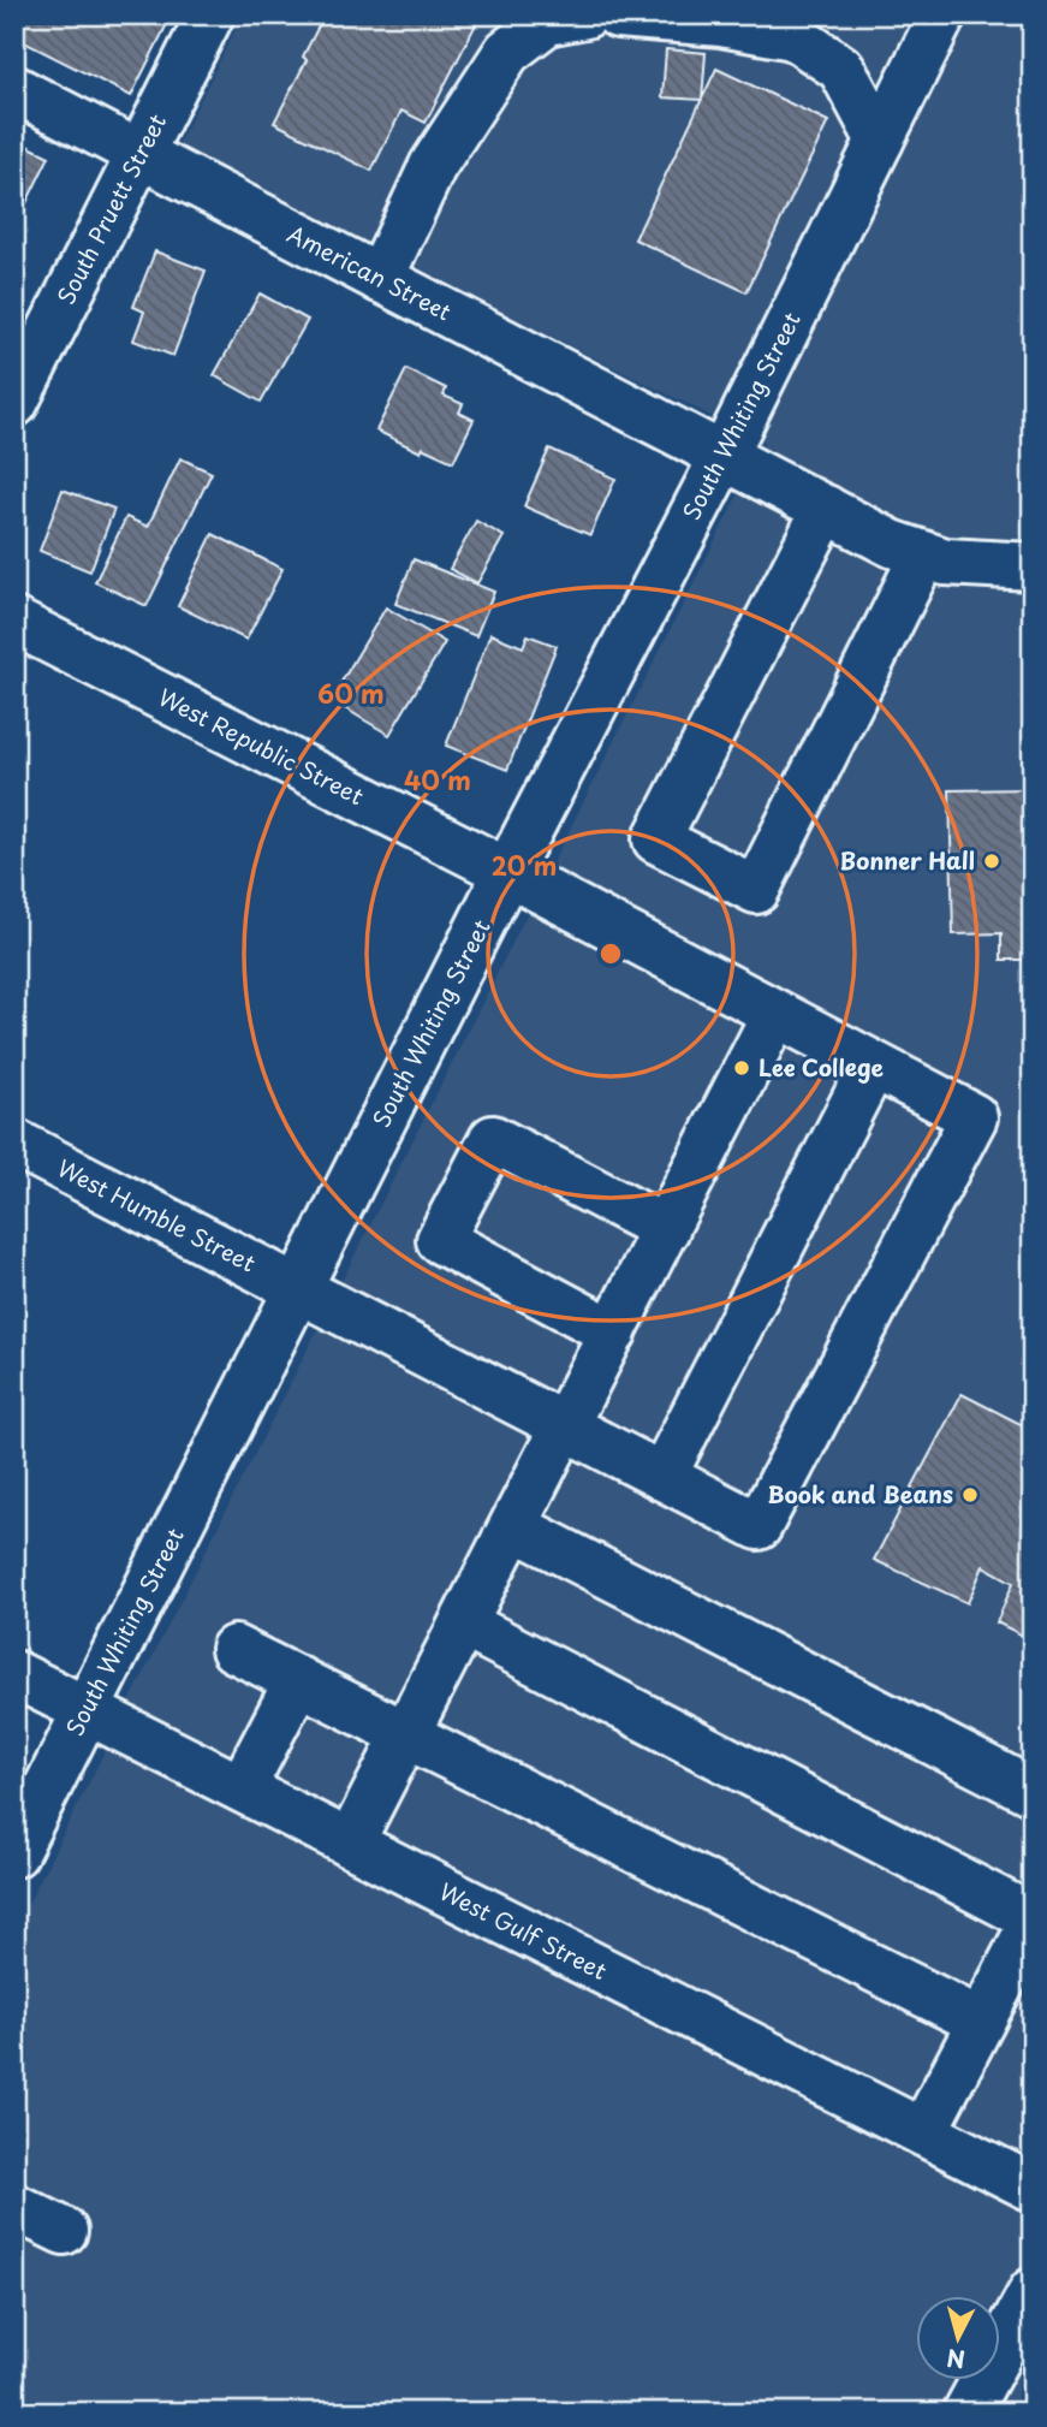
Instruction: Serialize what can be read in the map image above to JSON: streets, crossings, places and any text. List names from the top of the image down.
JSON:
{
  "streets": {
    "street": [
      "South Pruett Street",
      "American Street",
      "South Whiting Street",
      "West Republic Street",
      "West Humble Street",
      "West Gulf Street"
    ]
  },
  "crossings": [
    ["South Pruett Street", "American Street"],
    ["American Street", "South Whiting Street"],
    ["South Whiting Street", "West Republic Street"],
    ["South Whiting Street", "West Humble Street"],
    ["South Whiting Street", "West Gulf Street"],
    ["West Republic Street", "West Humble Street"]
  ],
  "places": ["Bonner Hall", "Lee College", "Book and Beans"],
  "north": "bottom",
  "rings": ["60 m", "40 m", "20 m"]
}
